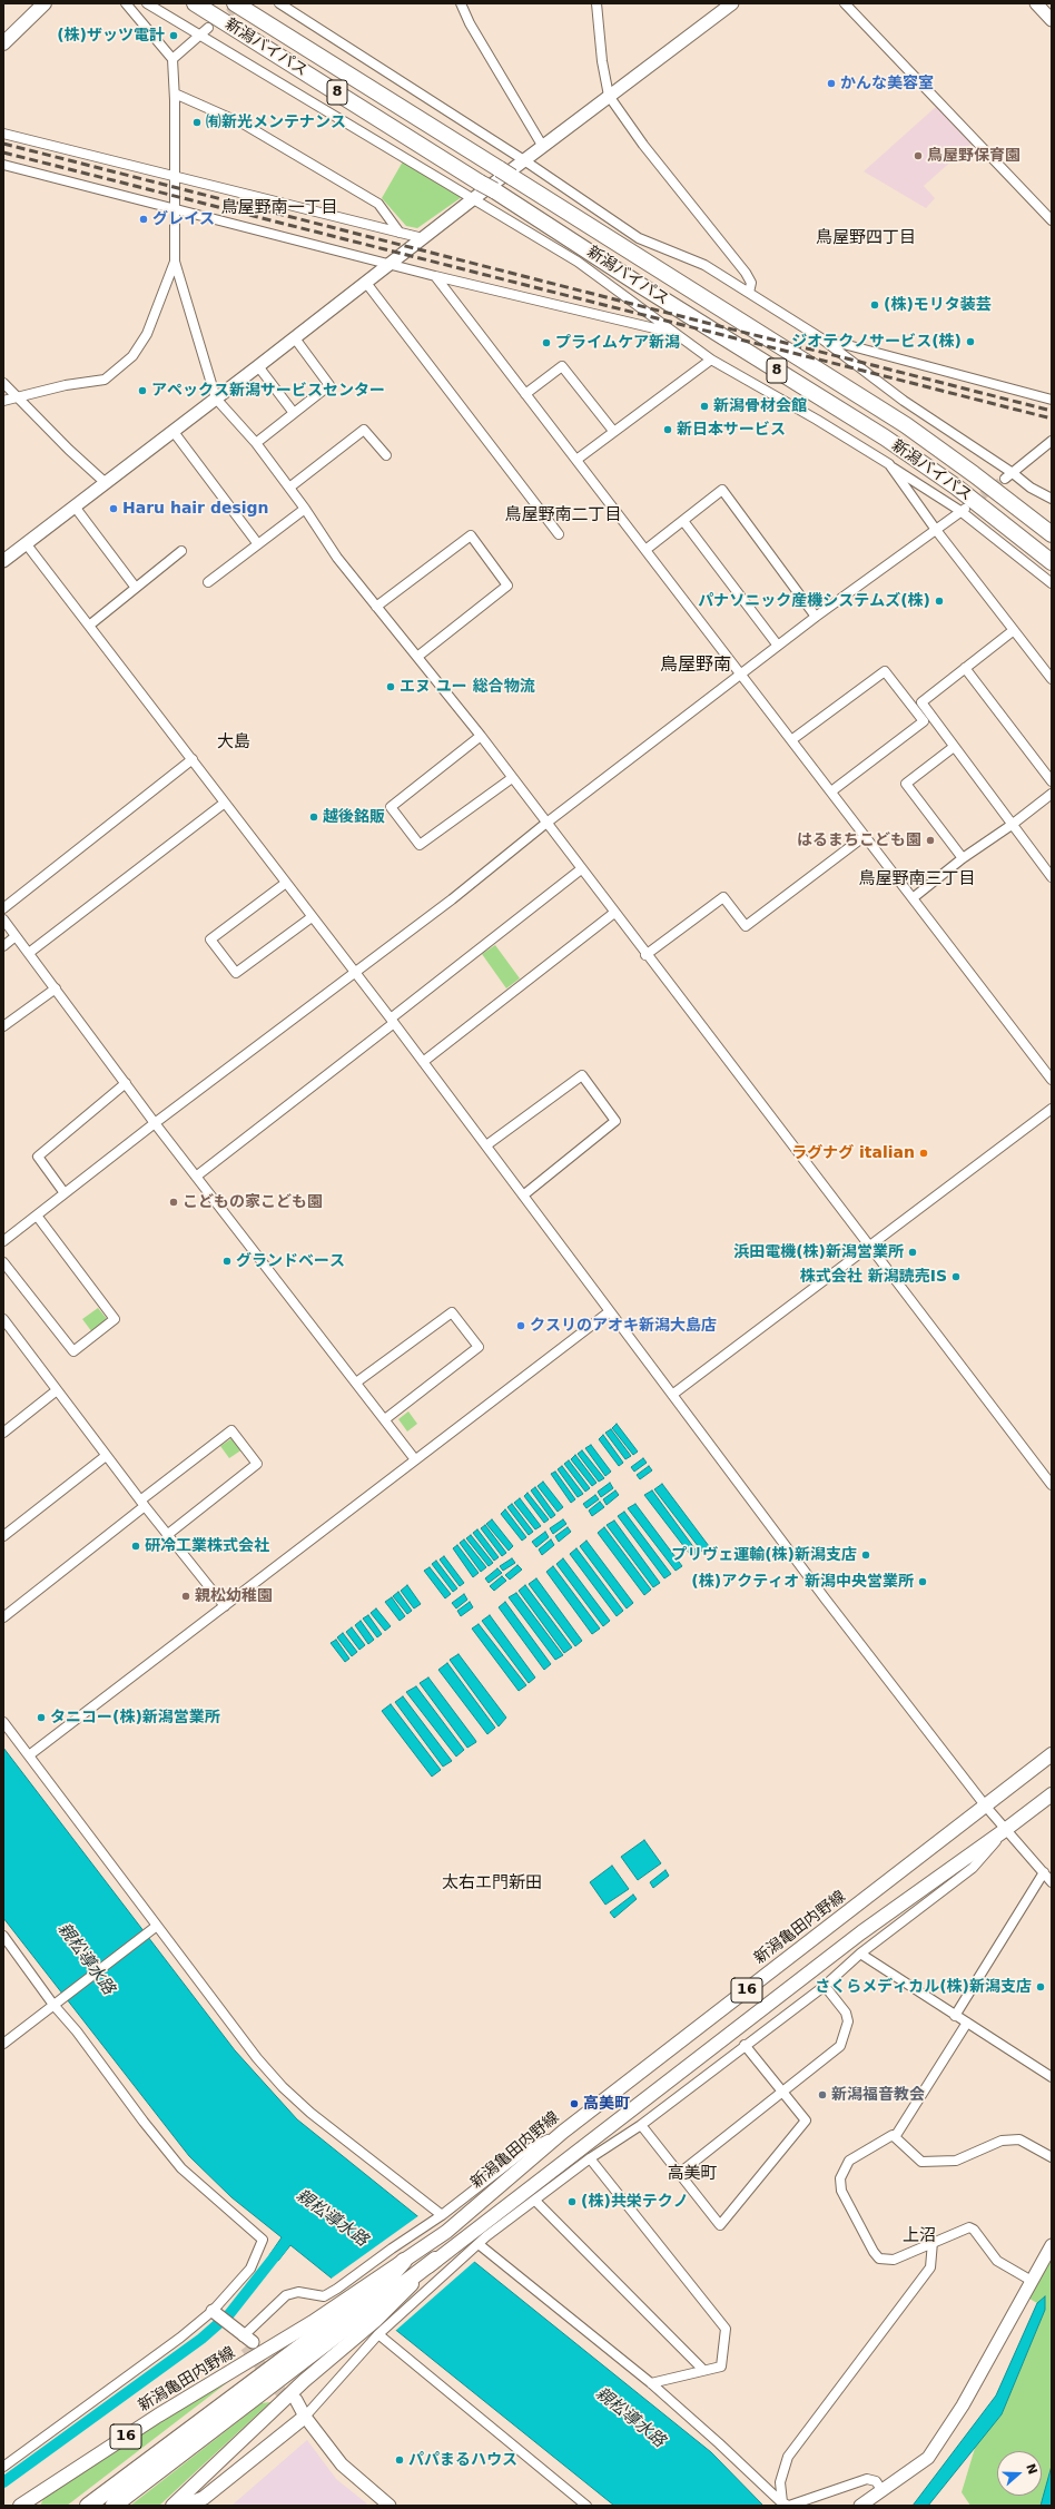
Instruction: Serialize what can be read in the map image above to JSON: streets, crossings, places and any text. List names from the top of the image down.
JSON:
{
  "streets": {
    "highway": ["新潟バイパス", "8"],
    "main road": ["新潟亀田内野線", "16"]
  },
  "districts": [
    "鳥屋野南一丁目",
    "鳥屋野四丁目",
    "鳥屋野南二丁目",
    "鳥屋野南",
    "大島",
    "鳥屋野南三丁目",
    "太右エ門新田",
    "高美町",
    "上沼"
  ],
  "water": ["親松導水路"],
  "places": [
    "(株)ザッツ電計",
    "かんな美容室",
    "㈲新光メンテナンス",
    "鳥屋野保育園",
    "グレイス",
    "(株)モリタ装芸",
    "ジオテクノサービス(株)",
    "プライムケア新潟",
    "アペックス新潟サービスセンター",
    "新潟骨材会館",
    "新日本サービス",
    "Haru hair design",
    "パナソニック産機システムズ(株)",
    "エヌ ユー 総合物流",
    "越後銘販",
    "はるまちこども園",
    "ラグナグ italian",
    "こどもの家こども園",
    "浜田電機(株)新潟営業所",
    "グランドベース",
    "株式会社 新潟読売IS",
    "クスリのアオキ新潟大島店",
    "研冷工業株式会社",
    "プリヴェ運輸(株)新潟支店",
    "(株)アクティオ 新潟中央営業所",
    "親松幼稚園",
    "タニコー(株)新潟営業所",
    "さくらメディカル(株)新潟支店",
    "新潟福音教会",
    "高美町",
    "(株)共栄テクノ",
    "パパまるハウス"
  ],
  "north": "right"
}
